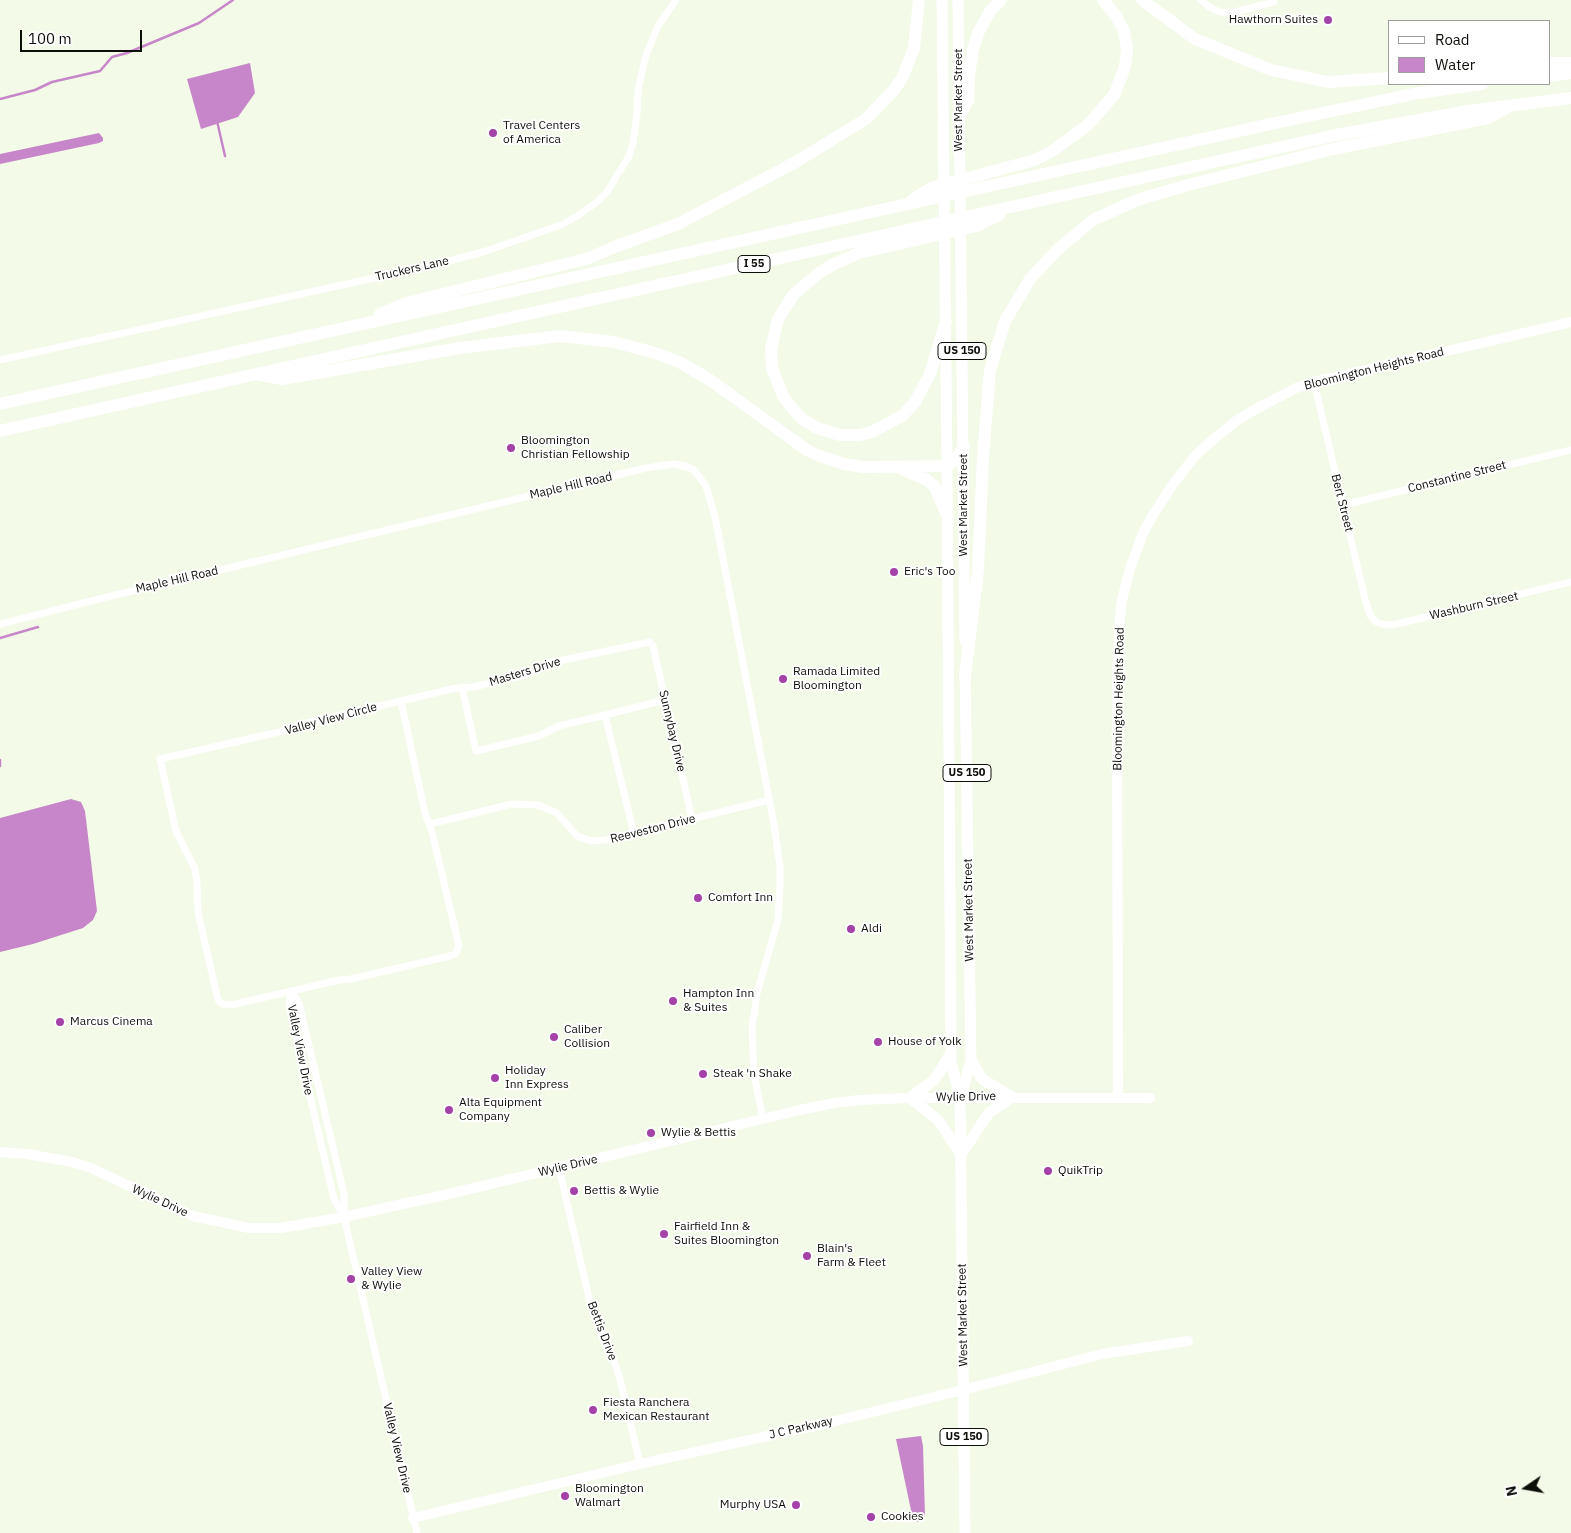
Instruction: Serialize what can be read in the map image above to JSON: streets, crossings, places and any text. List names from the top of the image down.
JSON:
{
  "streets": {
    "highway": ["I 55"],
    "main road": [
      "West Market Street",
      "US 150",
      "Bloomington Heights Road",
      "Wylie Drive",
      "J C Parkway"
    ],
    "street": [
      "Truckers Lane",
      "Constantine Street",
      "Maple Hill Road",
      "Bert Street",
      "Washburn Street",
      "Masters Drive",
      "Valley View Circle",
      "Sunnybay Drive",
      "Reeveston Drive",
      "Valley View Drive",
      "Bettis Drive"
    ]
  },
  "crossings": [
    ["West Market Street", "Wylie Drive"],
    ["West Market Street", "J C Parkway"],
    ["Bloomington Heights Road", "Bert Street"],
    ["Bloomington Heights Road", "Wylie Drive"],
    ["Constantine Street", "Bert Street"],
    ["Maple Hill Road", "Reeveston Drive"],
    ["Maple Hill Road", "Wylie Drive"],
    ["Bert Street", "Washburn Street"],
    ["Masters Drive", "Valley View Circle"],
    ["Masters Drive", "Sunnybay Drive"],
    ["Valley View Circle", "Reeveston Drive"],
    ["Valley View Circle", "Valley View Drive"],
    ["Sunnybay Drive", "Reeveston Drive"],
    ["Valley View Drive", "Wylie Drive"],
    ["Valley View Drive", "J C Parkway"],
    ["Wylie Drive", "Bettis Drive"],
    ["Bettis Drive", "J C Parkway"]
  ],
  "places": [
    "Hawthorn Suites",
    "Travel Centers of America",
    "Bloomington Christian Fellowship",
    "Eric's Too",
    "Ramada Limited Bloomington",
    "Comfort Inn",
    "Aldi",
    "Hampton Inn & Suites",
    "Marcus Cinema",
    "Caliber Collision",
    "House of Yolk",
    "Steak 'n Shake",
    "Holiday Inn Express",
    "Alta Equipment Company",
    "Wylie & Bettis",
    "QuikTrip",
    "Bettis & Wylie",
    "Fairfield Inn & Suites Bloomington",
    "Blain's Farm & Fleet",
    "Valley View & Wylie",
    "Fiesta Ranchera Mexican Restaurant",
    "Bloomington Walmart",
    "Murphy USA",
    "Cookies"
  ],
  "legend": ["Road", "Water"],
  "scale_bar": "100 m",
  "north": "left"
}
